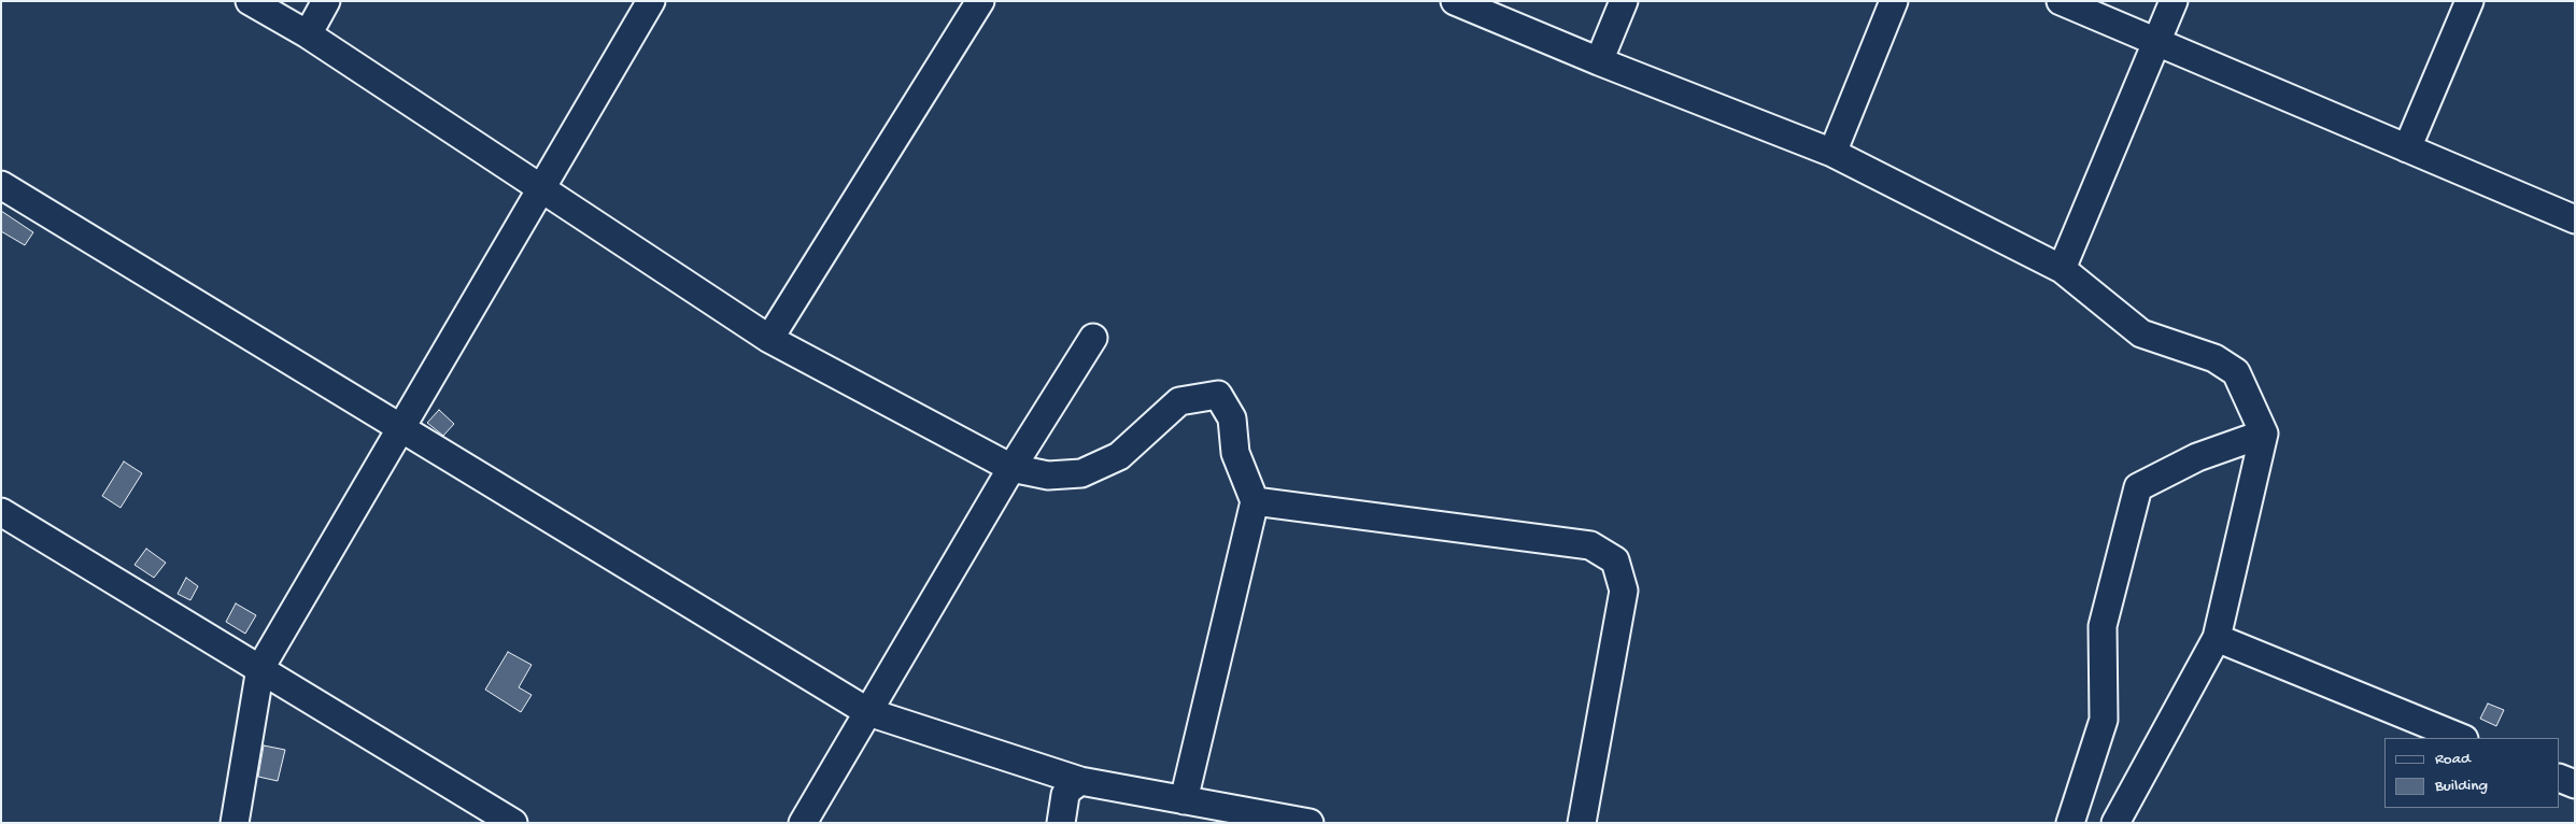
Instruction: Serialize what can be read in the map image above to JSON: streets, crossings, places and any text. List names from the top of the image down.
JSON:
{
  "legend": ["Road", "Building"]
}
